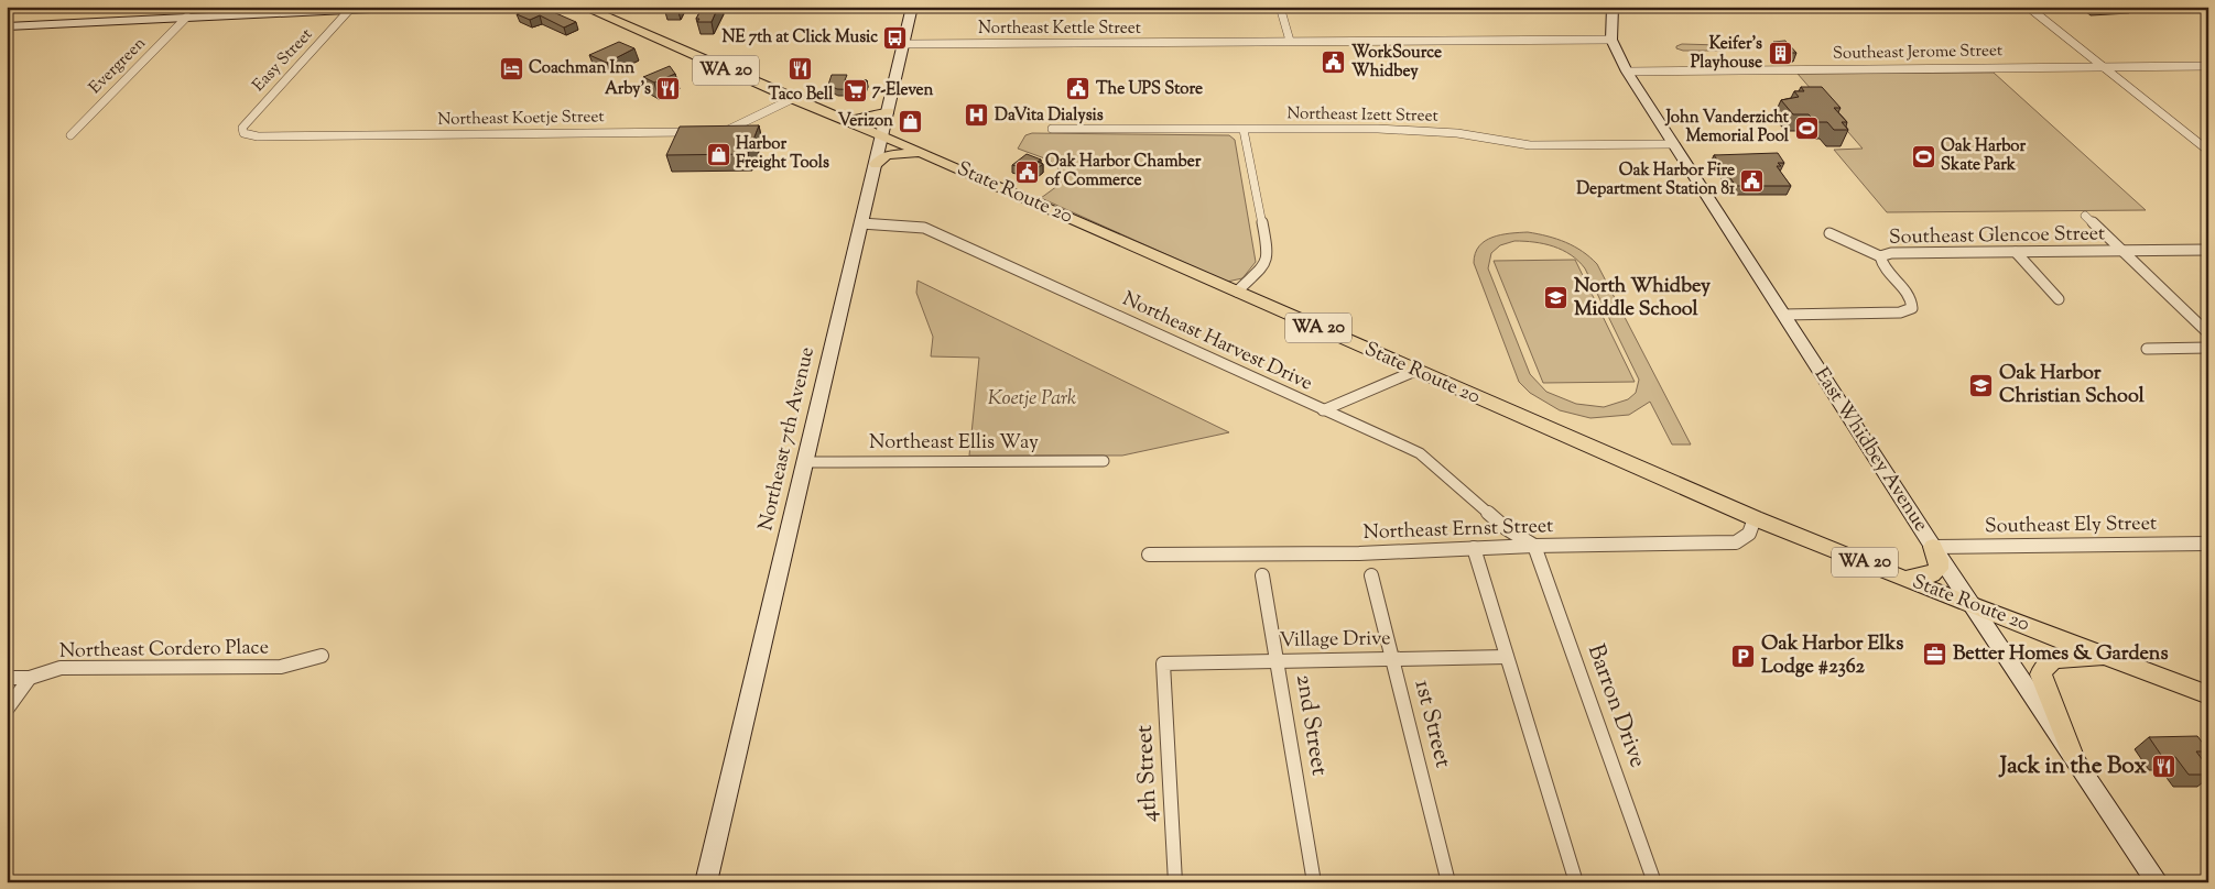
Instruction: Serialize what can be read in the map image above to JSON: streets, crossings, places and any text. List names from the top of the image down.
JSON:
{
  "streets": {
    "main road": ["WA 20", "State Route 20"],
    "street": [
      "Northeast Kettle Street",
      "Southeast Jerome Street",
      "Easy Street",
      "Evergreen",
      "Northeast Izett Street",
      "Northeast Koetje Street",
      "Southeast Glencoe Street",
      "Northeast Harvest Drive",
      "Northeast 7th Avenue",
      "Northeast Ellis Way",
      "East Whidbey Avenue",
      "Southeast Ely Street",
      "Northeast Ernst Street",
      "Village Drive",
      "Northeast Cordero Place",
      "Barron Drive",
      "1st Street",
      "2nd Street",
      "4th Street"
    ]
  },
  "crossings": [
    ["Northeast Kettle Street", "Northeast 7th Avenue"],
    ["Northeast Kettle Street", "East Whidbey Avenue"],
    ["Southeast Jerome Street", "East Whidbey Avenue"],
    ["Easy Street", "Northeast Koetje Street"],
    ["Northeast Izett Street", "East Whidbey Avenue"],
    ["State Route 20", "Northeast 7th Avenue"],
    ["State Route 20", "East Whidbey Avenue"],
    ["State Route 20", "Northeast Ernst Street"],
    ["Southeast Glencoe Street", "East Whidbey Avenue"],
    ["Northeast Harvest Drive", "Northeast 7th Avenue"],
    ["Northeast Harvest Drive", "Northeast Ernst Street"],
    ["Northeast Harvest Drive", "Barron Drive"],
    ["Northeast 7th Avenue", "Northeast Ellis Way"],
    ["East Whidbey Avenue", "Southeast Ely Street"],
    ["Northeast Ernst Street", "Barron Drive"],
    ["Village Drive", "1st Street"],
    ["Village Drive", "2nd Street"],
    ["Village Drive", "4th Street"]
  ],
  "parks": ["Koetje Park"],
  "places": {
    "bus stop": ["NE 7th at Click Music"],
    "building": ["Keifer's Playhouse"],
    "public building": [
      "WorkSource Whidbey",
      "The UPS Store",
      "Oak Harbor Chamber of Commerce",
      "Oak Harbor Fire Department Station 81"
    ],
    "hotel": ["Coachman Inn"],
    "restaurant": ["Taco Bell", "Arby's", "Jack in the Box"],
    "supermarket": ["7-Eleven"],
    "hospital": ["DaVita Dialysis"],
    "shop": ["Verizon", "Harbor Freight Tools"],
    "sports": ["John Vanderzicht Memorial Pool", "Oak Harbor Skate Park"],
    "school or university": ["North Whidbey Middle School", "Oak Harbor Christian School"],
    "office": ["Better Homes & Gardens"],
    "parking": ["Oak Harbor Elks Lodge #2362"]
  }
}
